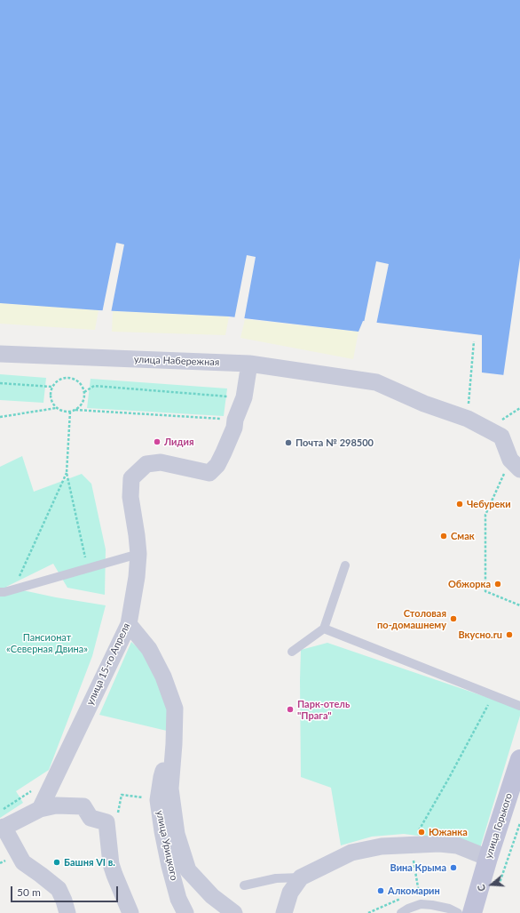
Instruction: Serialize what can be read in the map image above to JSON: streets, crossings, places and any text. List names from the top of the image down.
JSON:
{
  "streets": {
    "main road": ["улица Горького"],
    "street": ["улица Набережная", "улица 15-го Апреля", "улица Урицкого"]
  },
  "crossings": [
    ["улица Набережная", "улица 15-го Апреля"]
  ],
  "parks": ["Пансионат «Северная Двина»"],
  "places": [
    "Лидия",
    "Почта № 298500",
    "Чебуреки",
    "Смак",
    "Обжорка",
    "Столовая по-домашнему",
    "Вкусно.ru",
    "Парк-отель \"Прага\"",
    "Южанка",
    "Башня VI в.",
    "Вина Крыма",
    "Алкомарин"
  ],
  "scale_bar": "50 m",
  "north": "left"
}
